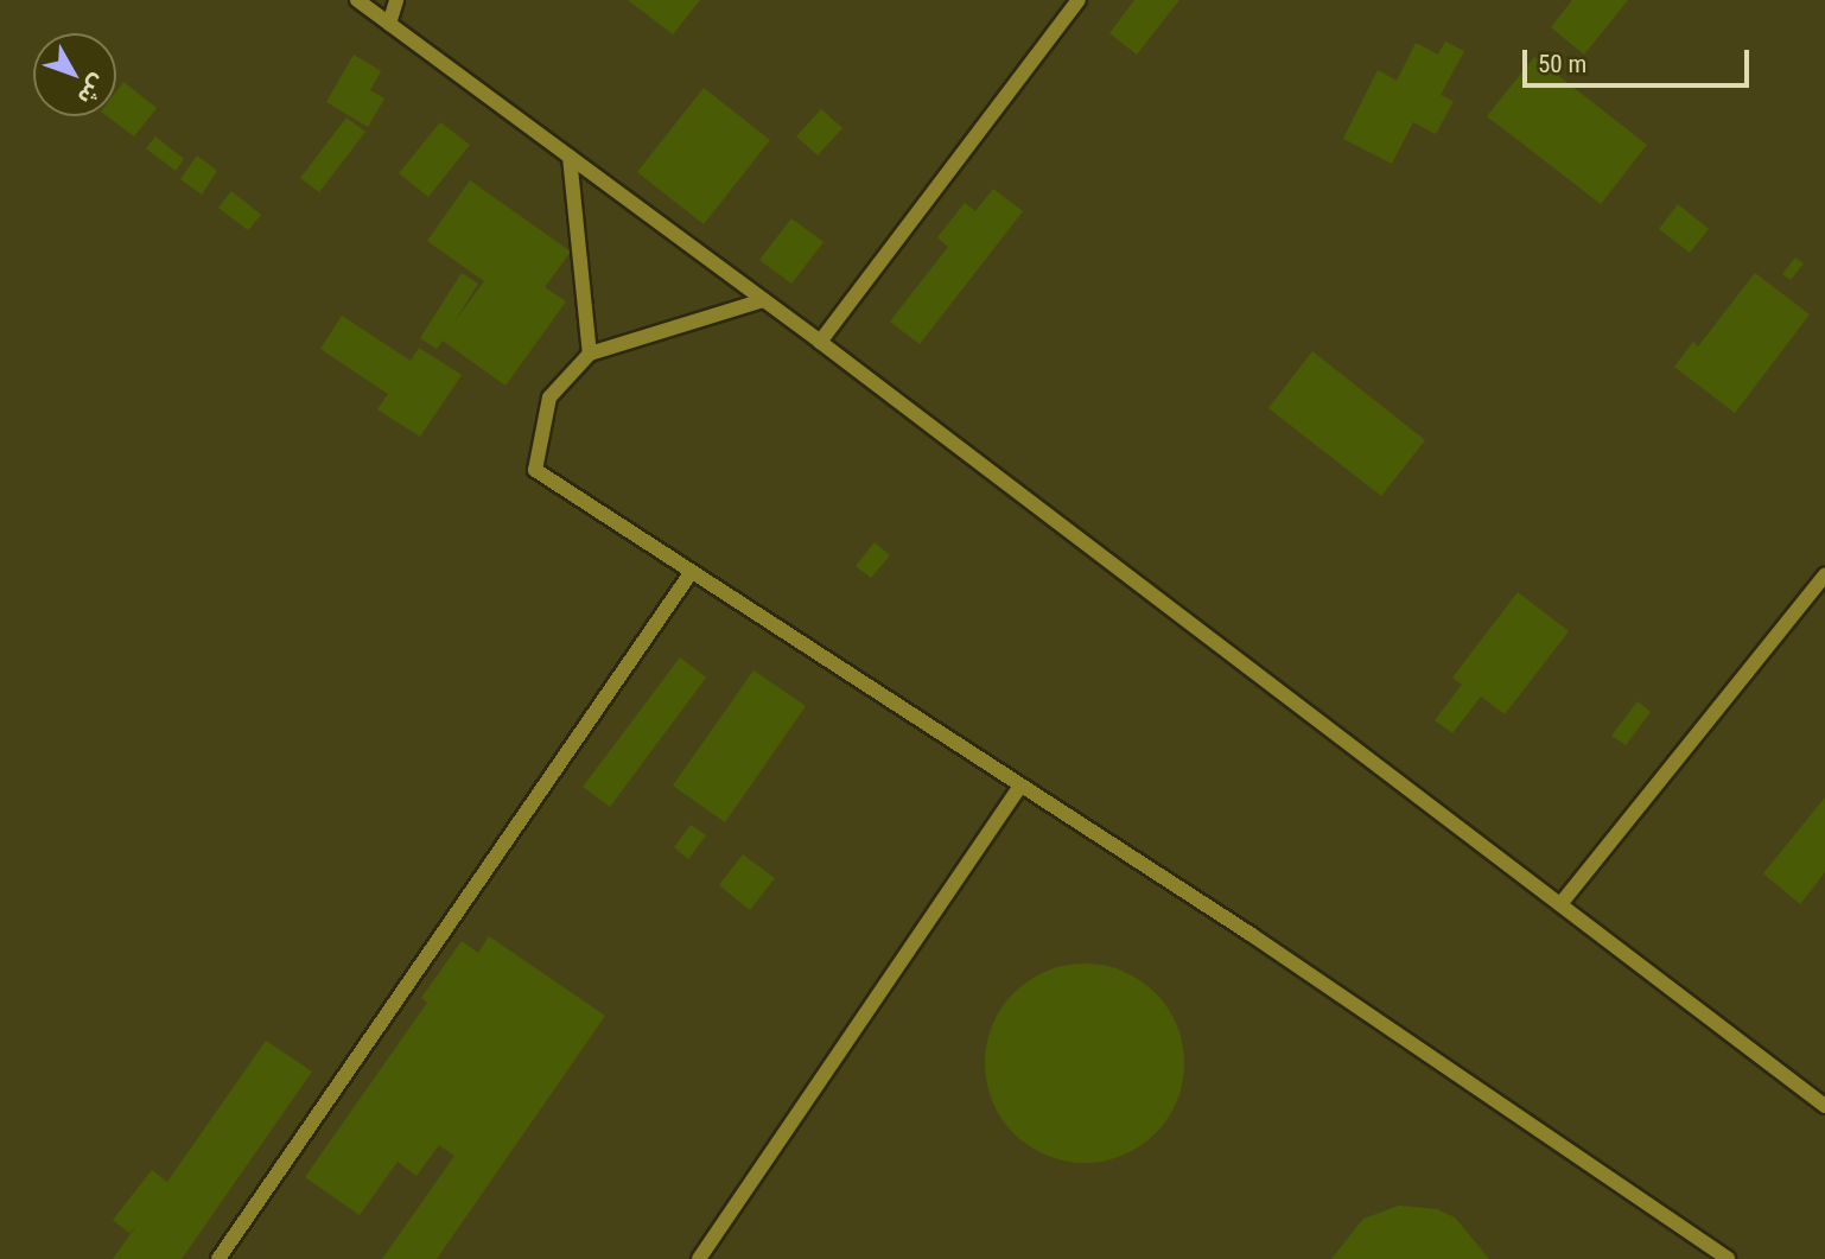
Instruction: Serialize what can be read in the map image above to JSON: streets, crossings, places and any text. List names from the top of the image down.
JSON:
{
  "scale_bar": "50 m",
  "north": "bottom right"
}
